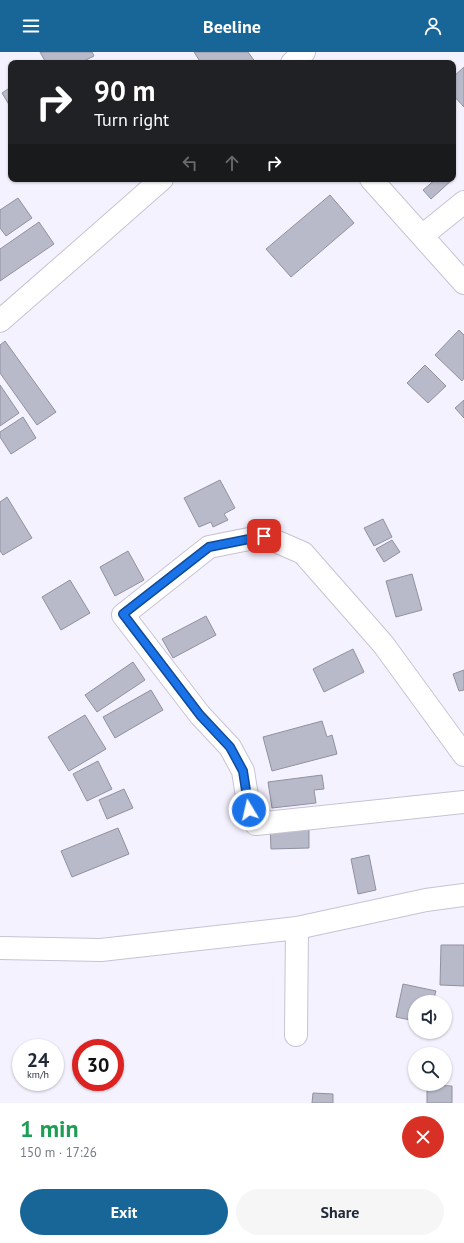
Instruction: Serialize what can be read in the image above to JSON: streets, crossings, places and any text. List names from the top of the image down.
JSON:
{
  "page": {
    "header": "Beeline",
    "turn": ["90 m", "Turn right"],
    "speed": "24 km/h",
    "limit": "30",
    "heading": ["1 min", "150 m · 17:26"],
    "buttons": ["Exit", "Share"]
  }
}
